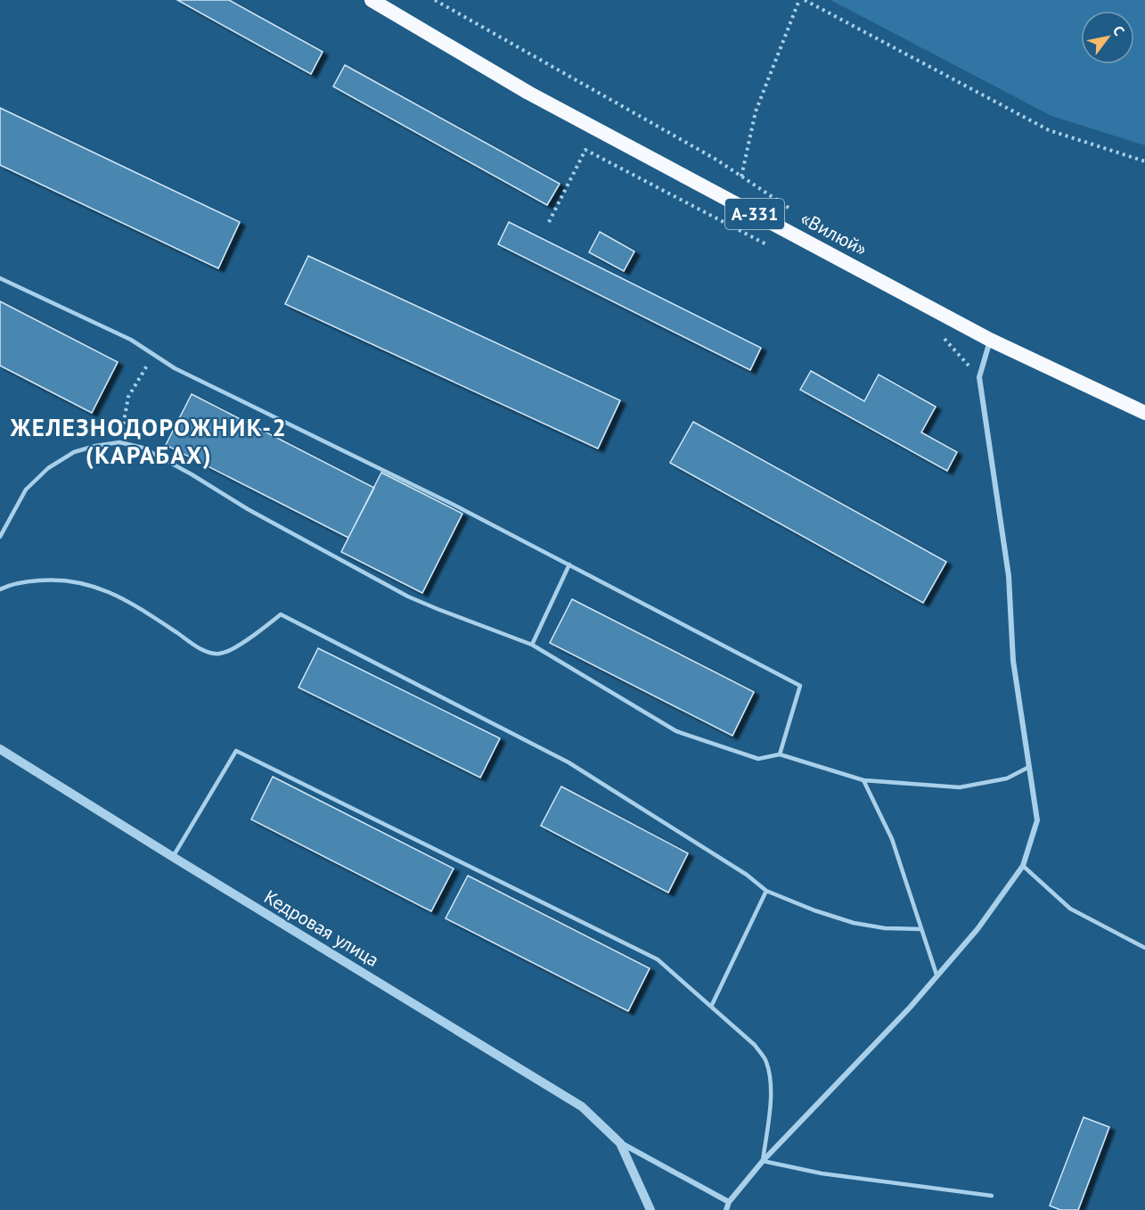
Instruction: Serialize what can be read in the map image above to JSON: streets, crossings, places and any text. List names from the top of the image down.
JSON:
{
  "streets": {
    "highway": ["А-331", "«Вилюй»"],
    "street": ["Кедровая улица"]
  },
  "districts": ["ЖЕЛЕЗНОДОРОЖНИК-2 (КАРАБАХ)"],
  "north": "top right"
}
